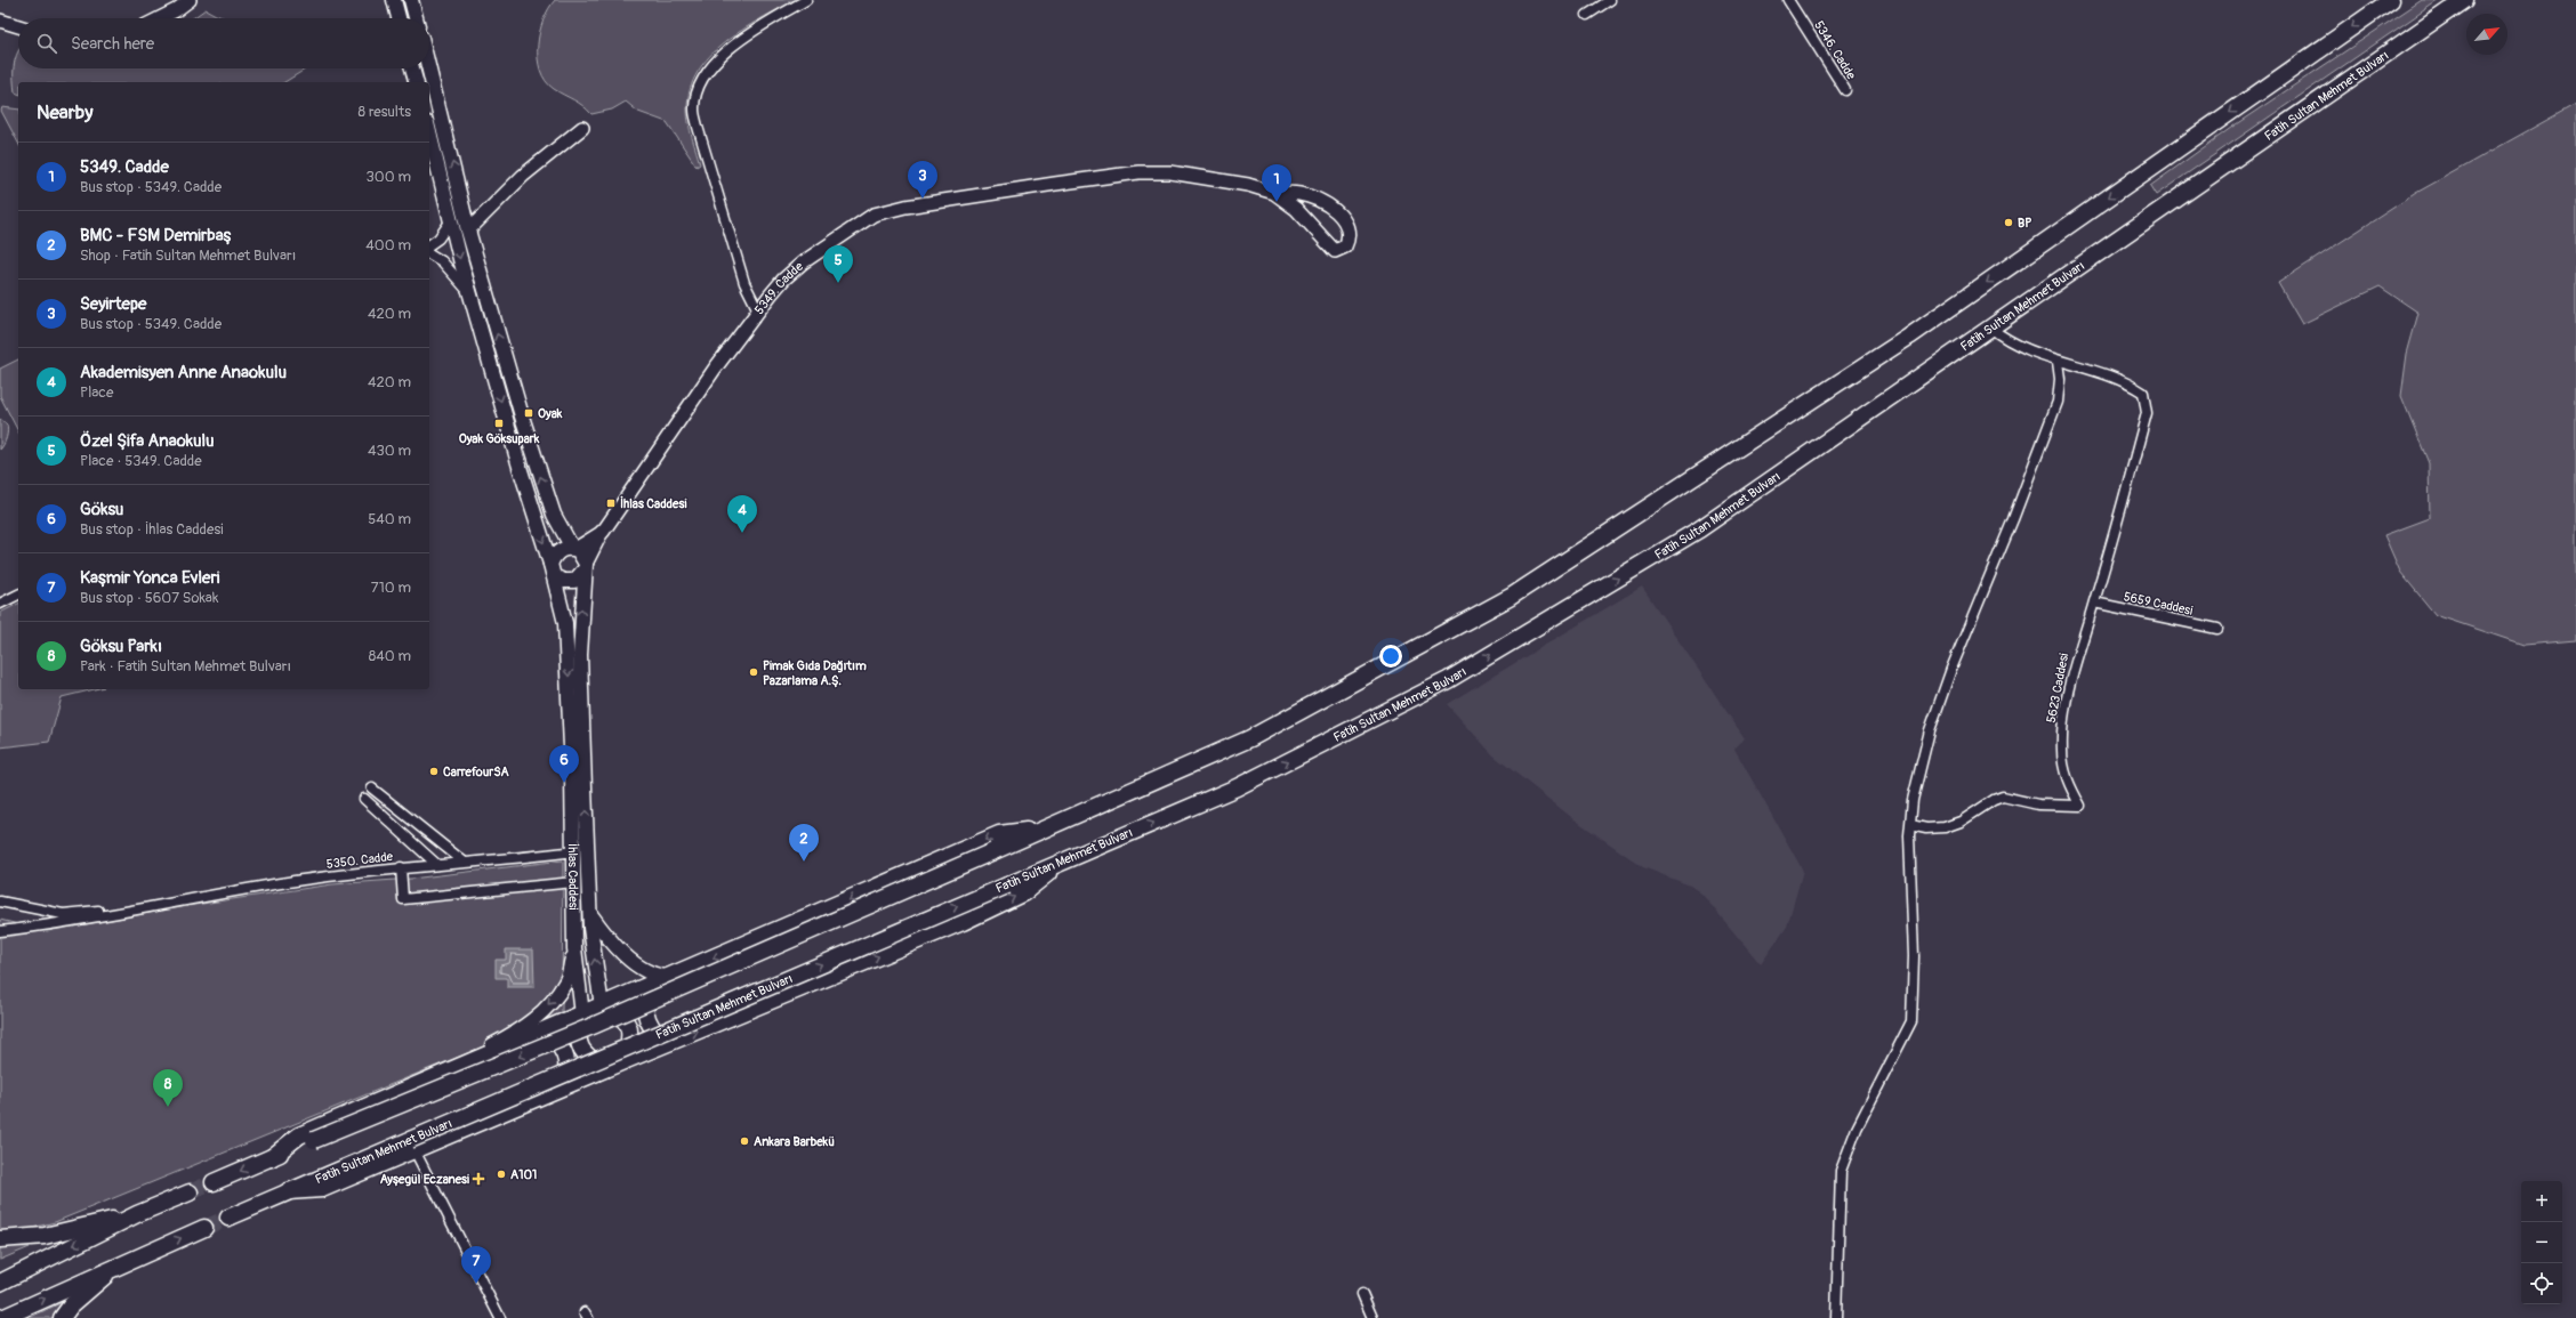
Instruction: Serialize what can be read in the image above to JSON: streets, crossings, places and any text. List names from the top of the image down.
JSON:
{
  "streets": {
    "highway": ["Fatih Sultan Mehmet Bulvarı"],
    "main road": ["İhlas Caddesi"],
    "street": [
      "5346. Cadde",
      "5349. Cadde",
      "5659 Caddesi",
      "5623 Caddesi",
      "5350. Cadde"
    ]
  },
  "crossings": [
    ["Fatih Sultan Mehmet Bulvarı", "5623 Caddesi"],
    ["5349. Cadde", "İhlas Caddesi"],
    ["5659 Caddesi", "5623 Caddesi"],
    ["5350. Cadde", "İhlas Caddesi"]
  ],
  "places": {
    "other": [
      "BP",
      "Pimak Gıda Dağıtım Pazarlama A.Ş.",
      "CarrefourSA",
      "Ankara Barbekü",
      "A101"
    ],
    "transit": ["Oyak", "Oyak Göksupark", "İhlas Caddesi"],
    "health": ["Ayşegül Eczanesi"]
  },
  "north": "top right",
  "page": {
    "search": "Search here",
    "heading": ["Nearby", "8 results"],
    "list": [
      {
        "mark": "1",
        "name": "5349. Cadde",
        "note": "Bus stop · 5349. Cadde",
        "value": "300 m"
      },
      {
        "mark": "2",
        "name": "BMC - FSM Demirbaş",
        "note": "Shop · Fatih Sultan Mehmet Bulvarı",
        "value": "400 m"
      },
      {
        "mark": "3",
        "name": "Seyirtepe",
        "note": "Bus stop · 5349. Cadde",
        "value": "420 m"
      },
      {
        "mark": "4",
        "name": "Akademisyen Anne Anaokulu",
        "note": "Place",
        "value": "420 m"
      },
      {
        "mark": "5",
        "name": "Özel Şifa Anaokulu",
        "note": "Place · 5349. Cadde",
        "value": "430 m"
      },
      {
        "mark": "6",
        "name": "Göksu",
        "note": "Bus stop · İhlas Caddesi",
        "value": "540 m"
      },
      {
        "mark": "7",
        "name": "Kaşmir Yonca Evleri",
        "note": "Bus stop · 5607 Sokak",
        "value": "710 m"
      },
      {
        "mark": "8",
        "name": "Göksu Parkı",
        "note": "Park · Fatih Sultan Mehmet Bulvarı",
        "value": "840 m"
      }
    ],
    "pins": [
      "3",
      "1",
      "5",
      "4",
      "6",
      "2",
      "8",
      "7"
    ],
    "map_buttons": ["+", "−"]
  }
}
